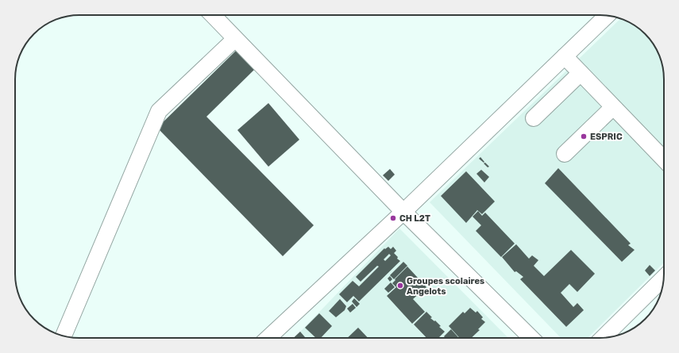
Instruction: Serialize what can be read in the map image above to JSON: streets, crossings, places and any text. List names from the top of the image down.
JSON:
{
  "places": ["ESPRIC", "CH L2T", "Groupes scolaires Angelots"]
}
